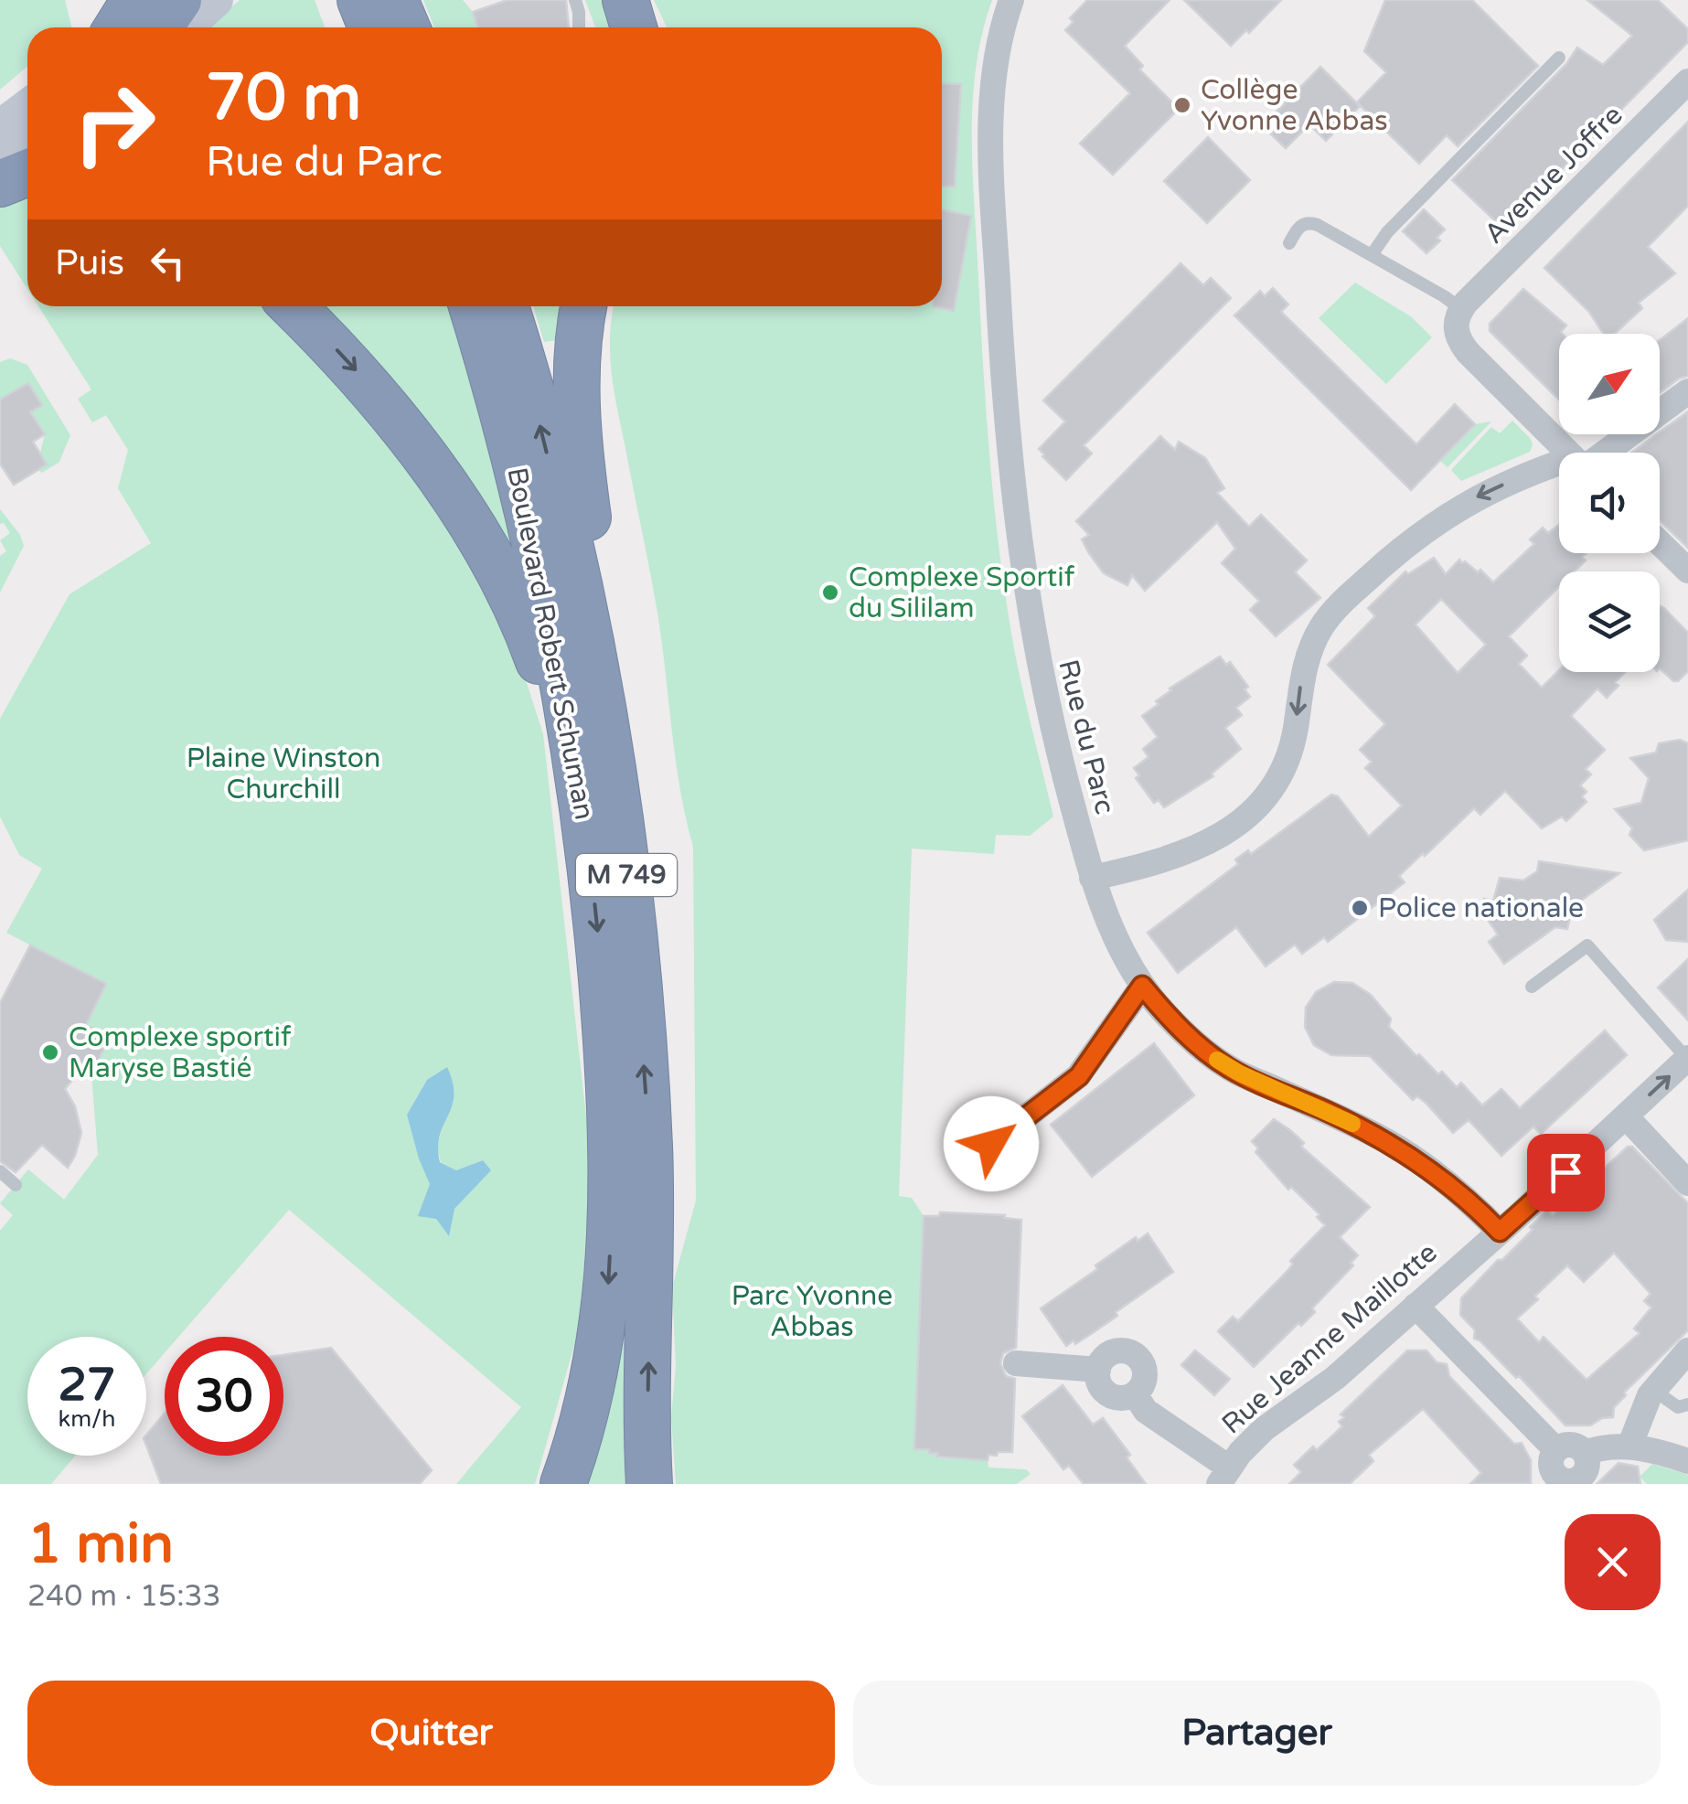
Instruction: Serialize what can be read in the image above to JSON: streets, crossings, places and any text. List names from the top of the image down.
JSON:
{
  "streets": {
    "highway": ["Boulevard Robert Schuman", "M 749"],
    "street": ["Avenue Joffre", "Rue du Parc", "Rue Jeanne Maillotte"]
  },
  "crossings": [
    ["Rue du Parc", "Rue Jeanne Maillotte"]
  ],
  "parks": ["Plaine Winston Churchill", "Parc Yvonne Abbas"],
  "places": [
    "Collège Yvonne Abbas",
    "Complexe Sportif du Sililam",
    "Police nationale",
    "Complexe sportif Maryse Bastié"
  ],
  "north": "top right",
  "page": {
    "turn": ["70 m", "Rue du Parc"],
    "then": "Puis",
    "speed": "27 km/h",
    "limit": "30",
    "heading": ["1 min", "240 m · 15:33"],
    "buttons": ["Quitter", "Partager"]
  }
}
